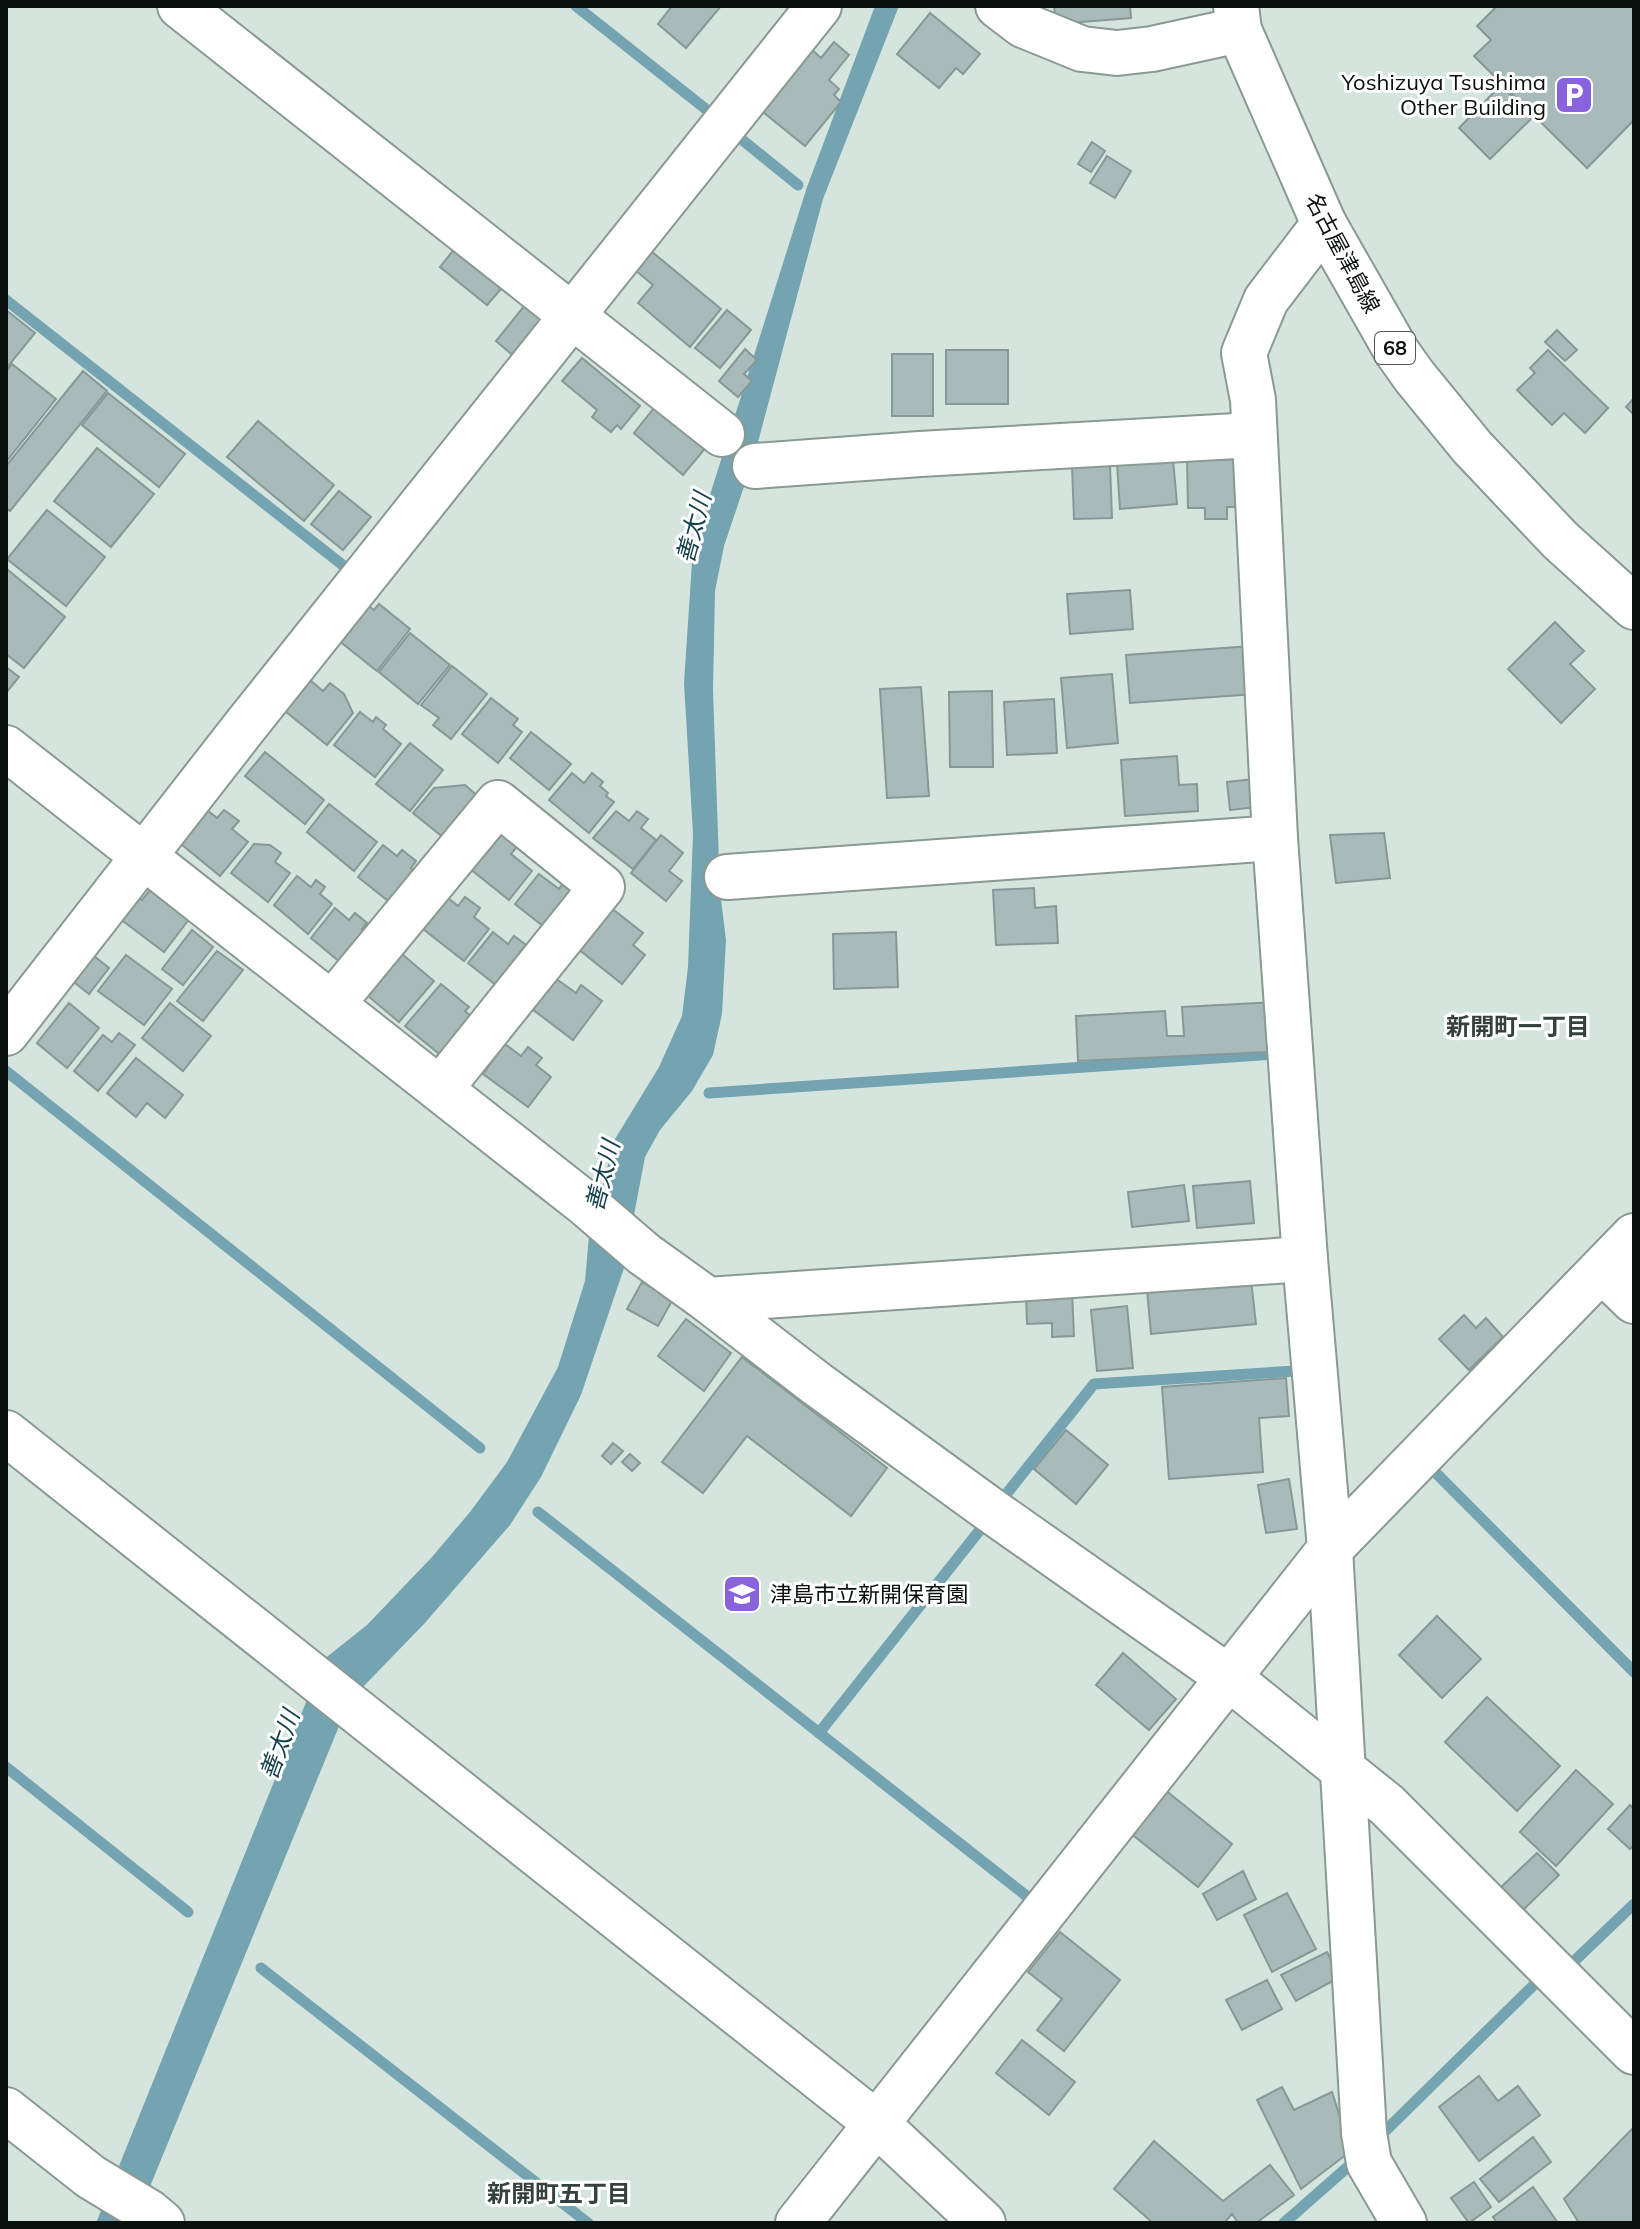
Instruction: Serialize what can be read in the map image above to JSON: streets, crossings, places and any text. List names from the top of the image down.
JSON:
{
  "streets": {
    "street": ["名古屋津島線", "68"]
  },
  "districts": ["新開町一丁目", "新開町五丁目"],
  "water": ["善太川"],
  "places": {
    "parking": ["Yoshizuya Tsushima Other Building"],
    "school or university": ["津島市立新開保育園"]
  }
}
